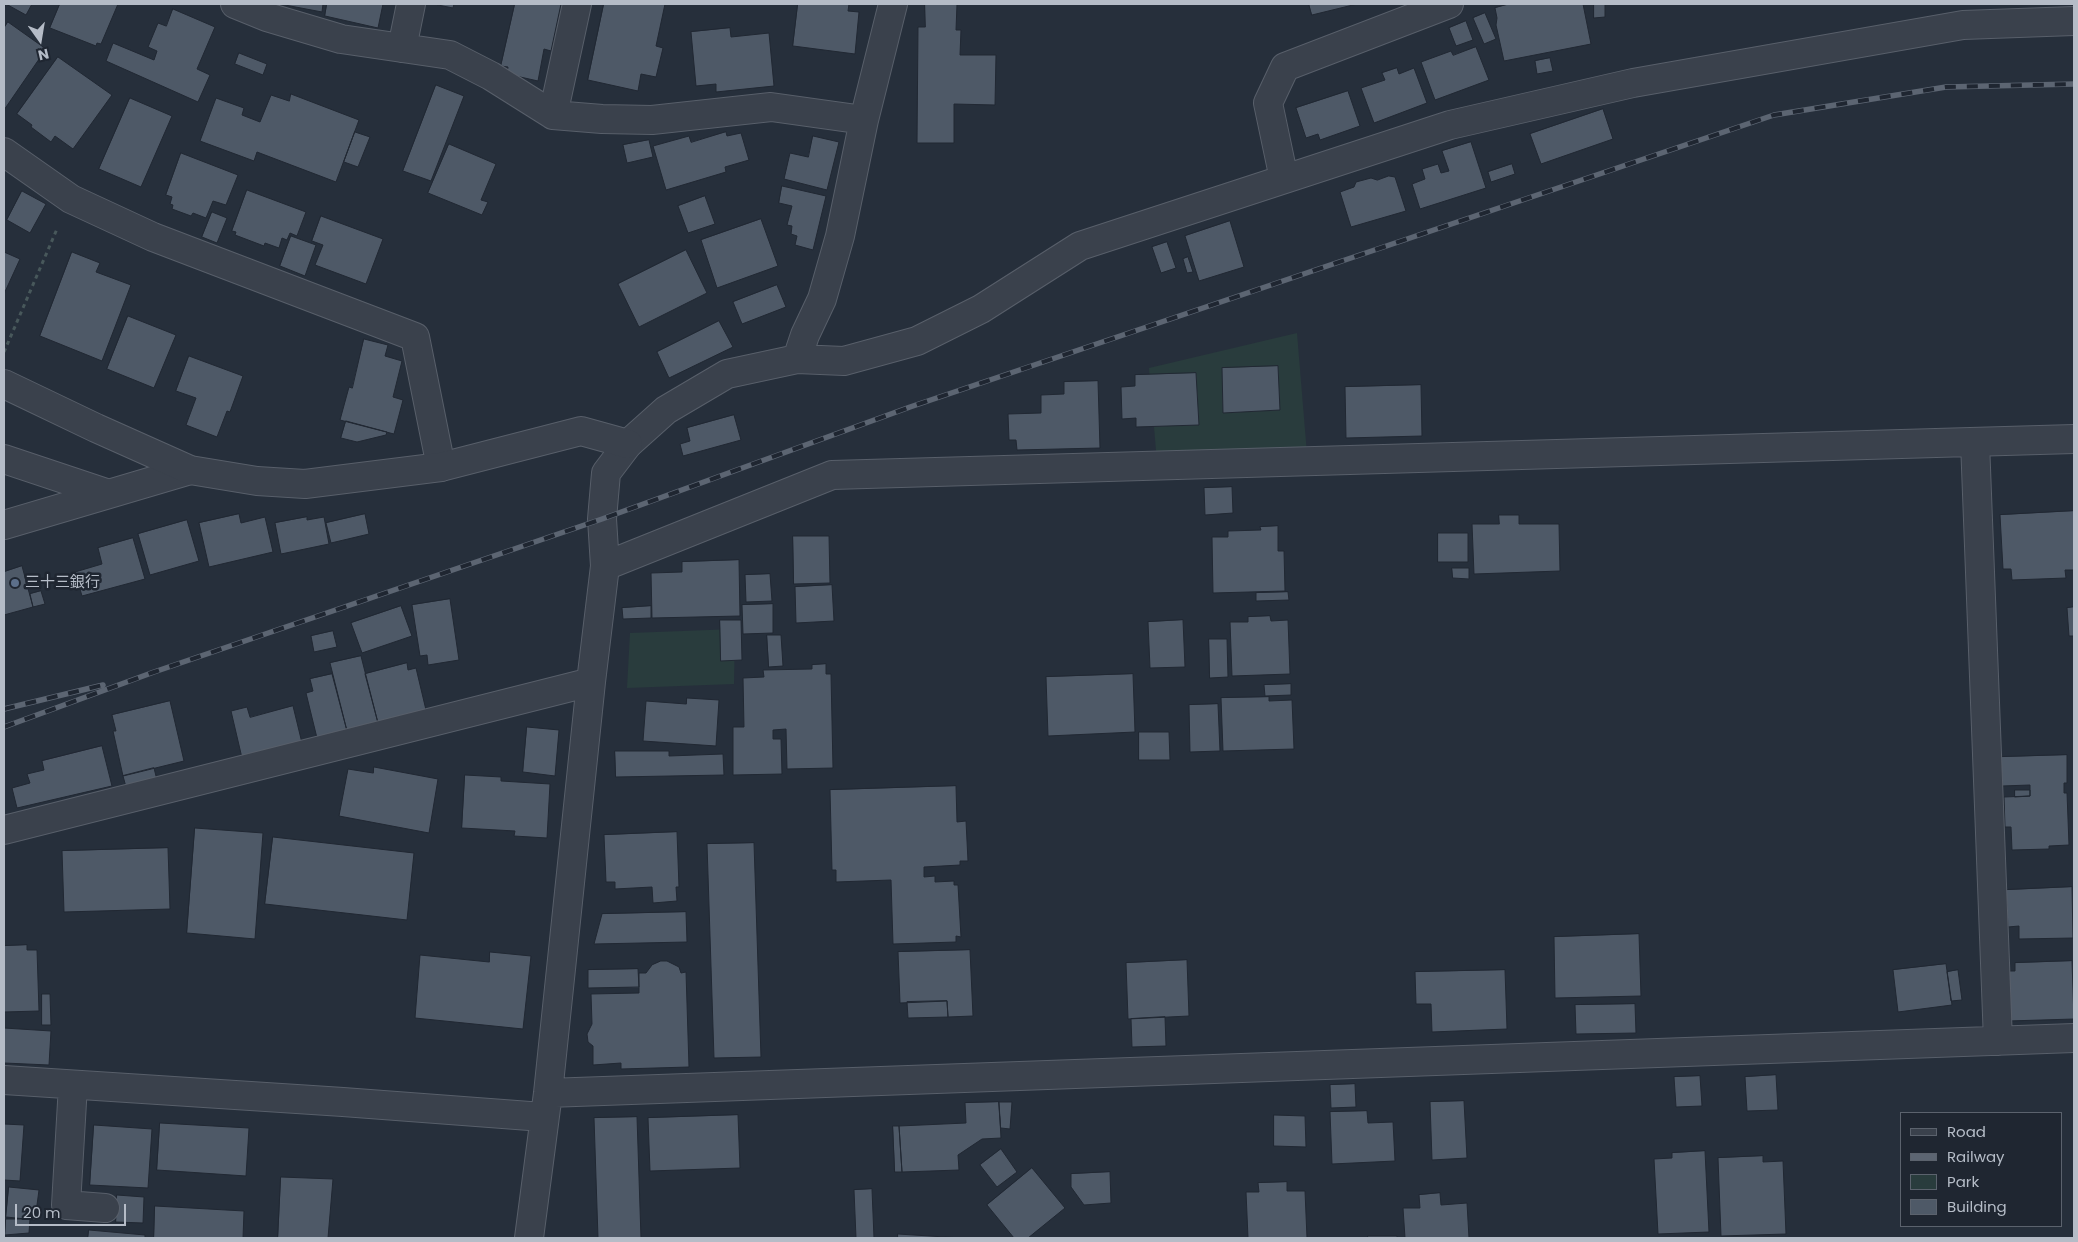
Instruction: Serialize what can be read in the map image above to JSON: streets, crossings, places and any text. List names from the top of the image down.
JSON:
{
  "places": ["三十三銀行"],
  "legend": [
    "Road",
    "Railway",
    "Park",
    "Building"
  ],
  "scale_bar": "20 m",
  "north": "bottom"
}
